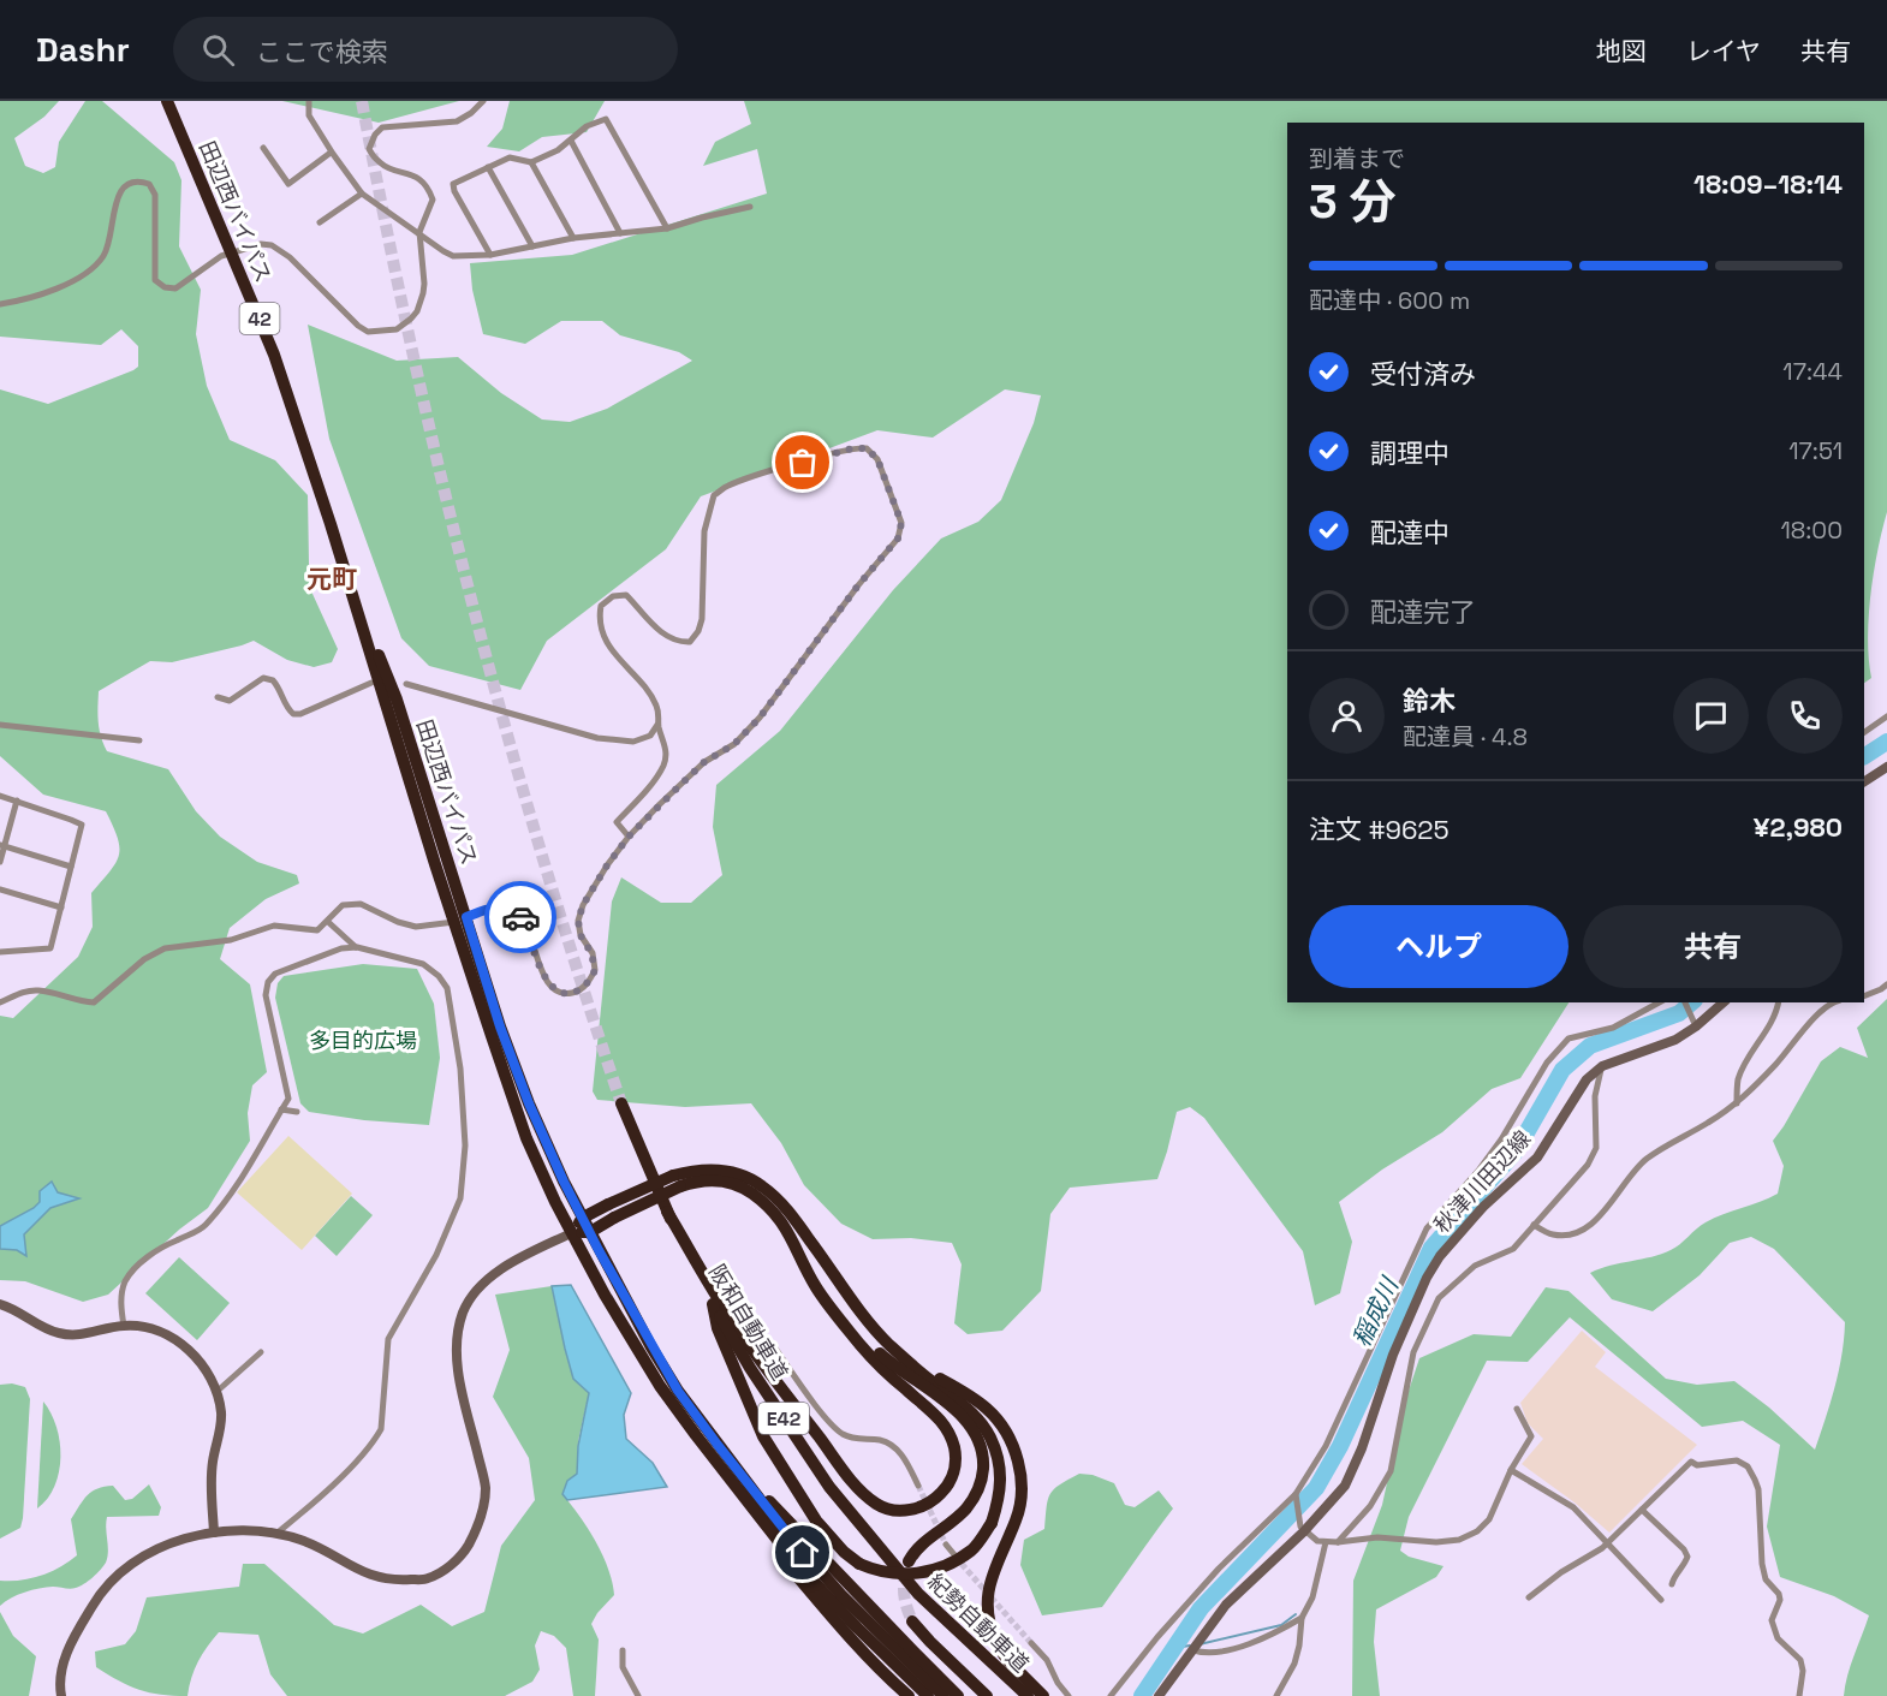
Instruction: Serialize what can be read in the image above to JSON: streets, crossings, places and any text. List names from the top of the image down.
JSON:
{
  "streets": {
    "highway": [
      "田辺西バイパス",
      "42",
      "阪和自動車道",
      "E42",
      "紀勢自動車道"
    ],
    "street": ["秋津川田辺線"]
  },
  "crossings": [
    ["田辺西バイパス", "42"],
    ["阪和自動車道", "紀勢自動車道"]
  ],
  "districts": ["元町"],
  "water": ["稲成川"],
  "parks": ["多目的広場"],
  "page": {
    "header": "Dashr",
    "search": "ここで検索",
    "nav": ["地図", "レイヤ", "共有"],
    "heading": ["3 分", "到着まで", "18:09–18:14"],
    "panel": [
      "鈴木",
      "配達員 · 4.8",
      "注文 #9625",
      "¥2,980"
    ],
    "bar": "配達中 · 600 m",
    "list": [
      ["受付済み", "17:44"],
      ["調理中", "17:51"],
      ["配達中", "18:00"],
      "配達完了"
    ],
    "buttons": ["ヘルプ", "共有"]
  }
}
